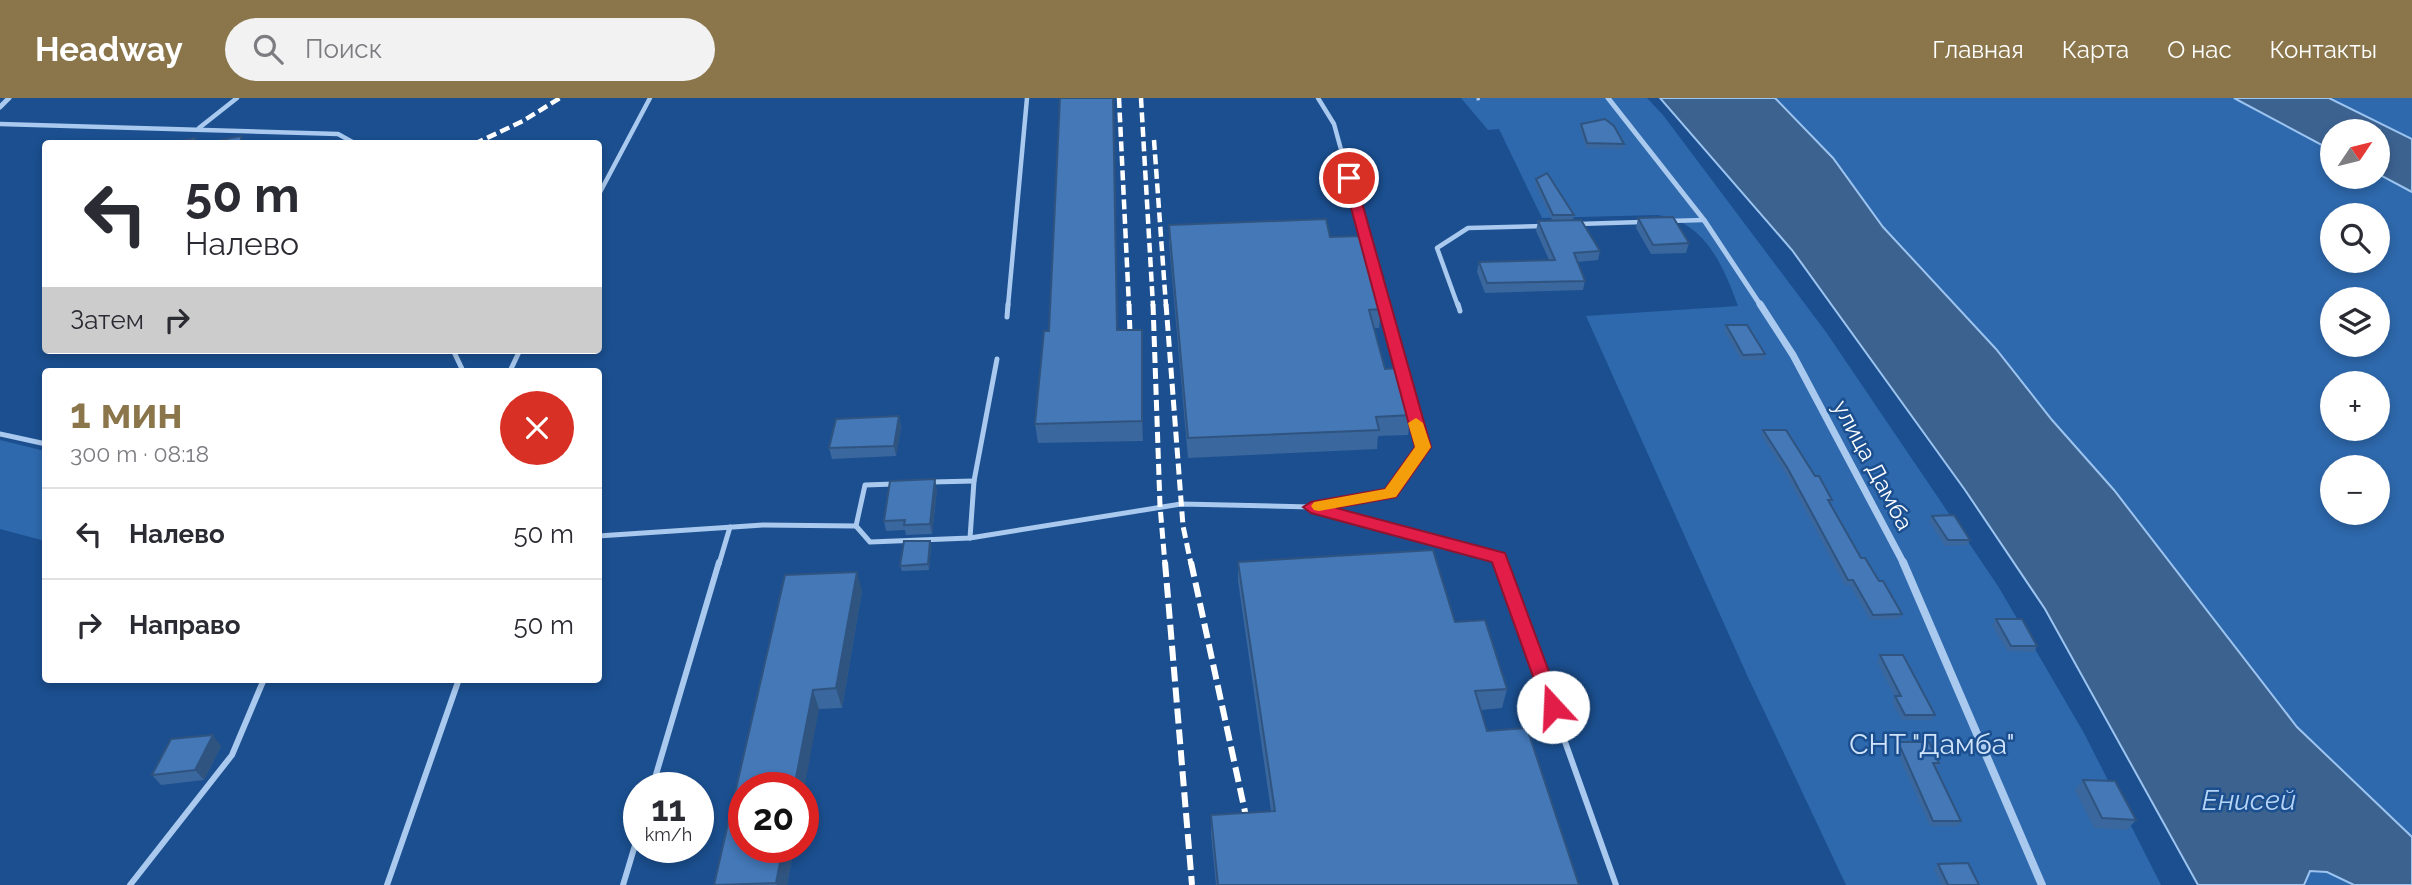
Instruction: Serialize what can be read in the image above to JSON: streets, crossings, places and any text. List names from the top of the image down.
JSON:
{
  "streets": {
    "street": ["улица Дамба"]
  },
  "water": ["Енисей"],
  "parks": ["СНТ \"Дамба\""],
  "north": "top right",
  "page": {
    "header": "Headway",
    "search": "Поиск",
    "nav": [
      "Главная",
      "Карта",
      "О нас",
      "Контакты"
    ],
    "map_buttons": ["+", "−"],
    "turn": ["50 m", "Налево"],
    "then": "Затем",
    "heading": ["1 мин", "300 m · 08:18"],
    "list": [
      {
        "name": "Налево",
        "value": "50 m"
      },
      {
        "name": "Направо",
        "value": "50 m"
      }
    ],
    "speed": "11 km/h",
    "limit": "20"
  }
}
